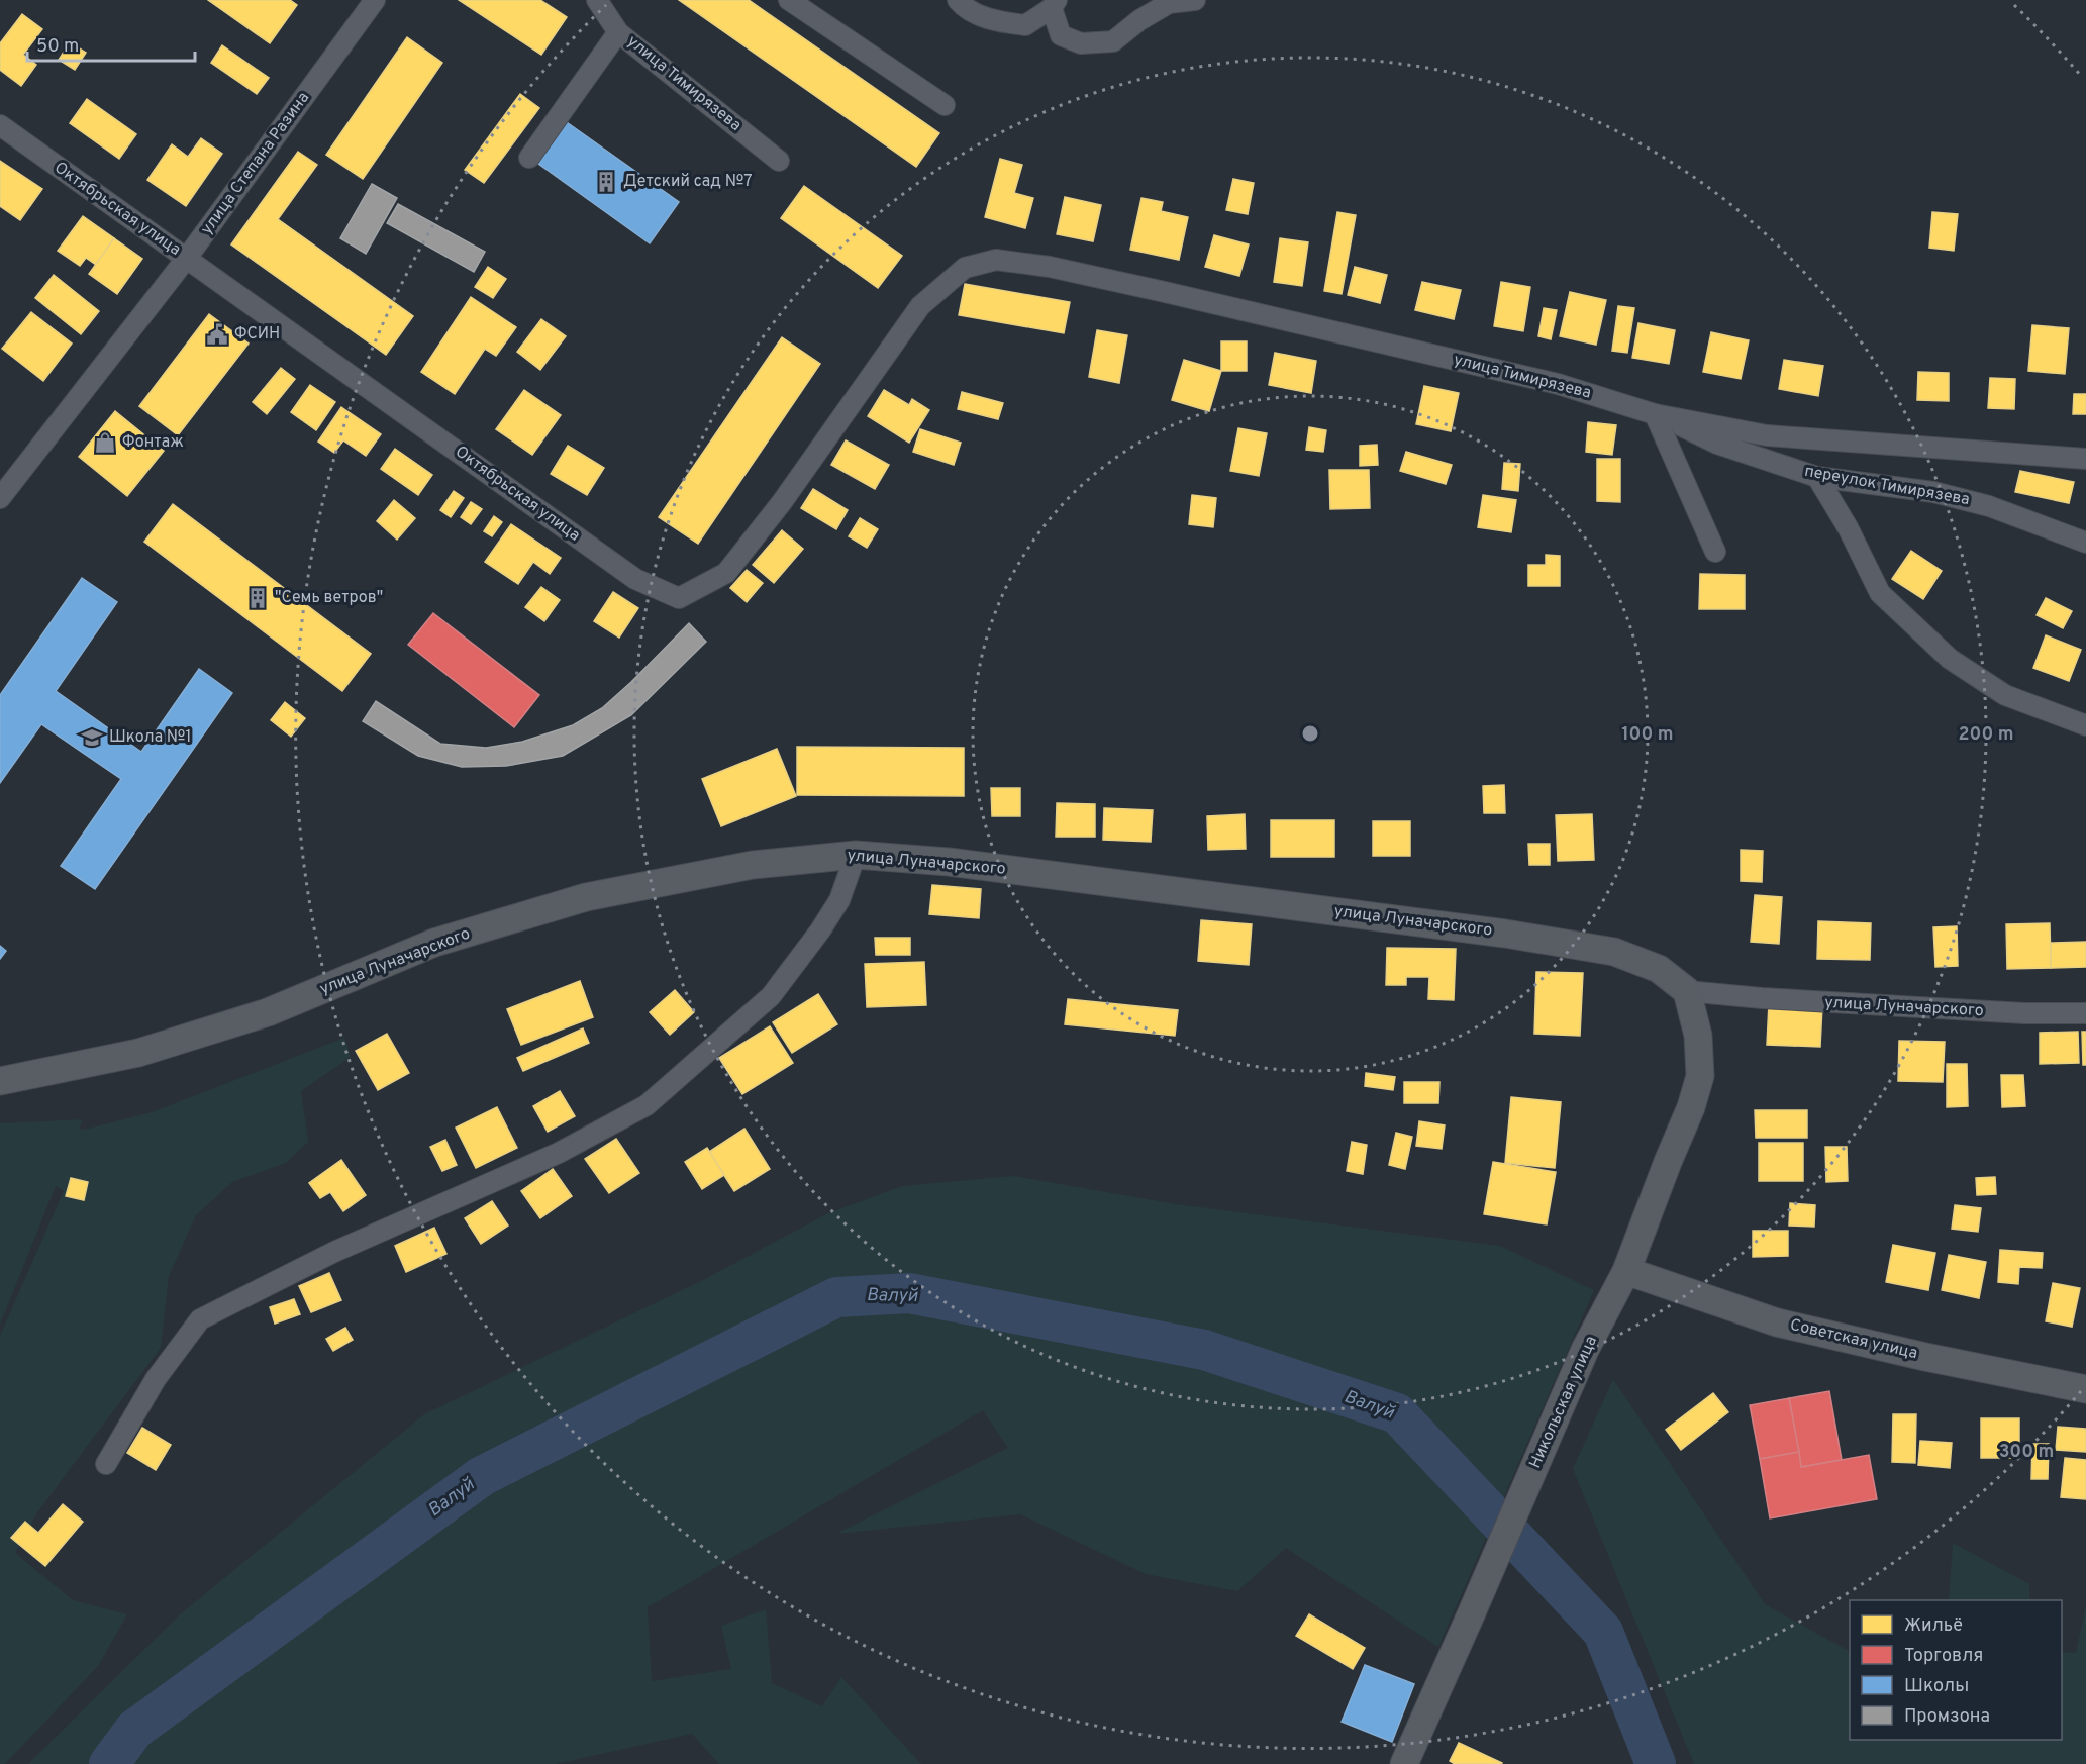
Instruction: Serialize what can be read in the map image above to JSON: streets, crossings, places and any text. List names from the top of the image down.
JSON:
{
  "streets": {
    "main road": ["улица Луначарского", "Советская улица", "Никольская улица"],
    "street": [
      "улица Тимирязева",
      "улица Степана Разина",
      "Октябрьская улица",
      "переулок Тимирязева"
    ]
  },
  "crossings": [
    ["улица Тимирязева", "Октябрьская улица"],
    ["улица Тимирязева", "переулок Тимирязева"],
    ["улица Степана Разина", "Октябрьская улица"],
    ["улица Луначарского", "Никольская улица"],
    ["Советская улица", "Никольская улица"]
  ],
  "water": ["Валуй"],
  "places": {
    "building": ["Детский сад №7", "\"Семь ветров\""],
    "public building": ["ФСИН"],
    "shop": ["Фонтаж"],
    "school or university": ["Школа №1"]
  },
  "legend": [
    "Жильё",
    "Торговля",
    "Школы",
    "Промзона"
  ],
  "scale_bar": "50 m",
  "rings": ["100 m", "200 m", "300 m"]
}
